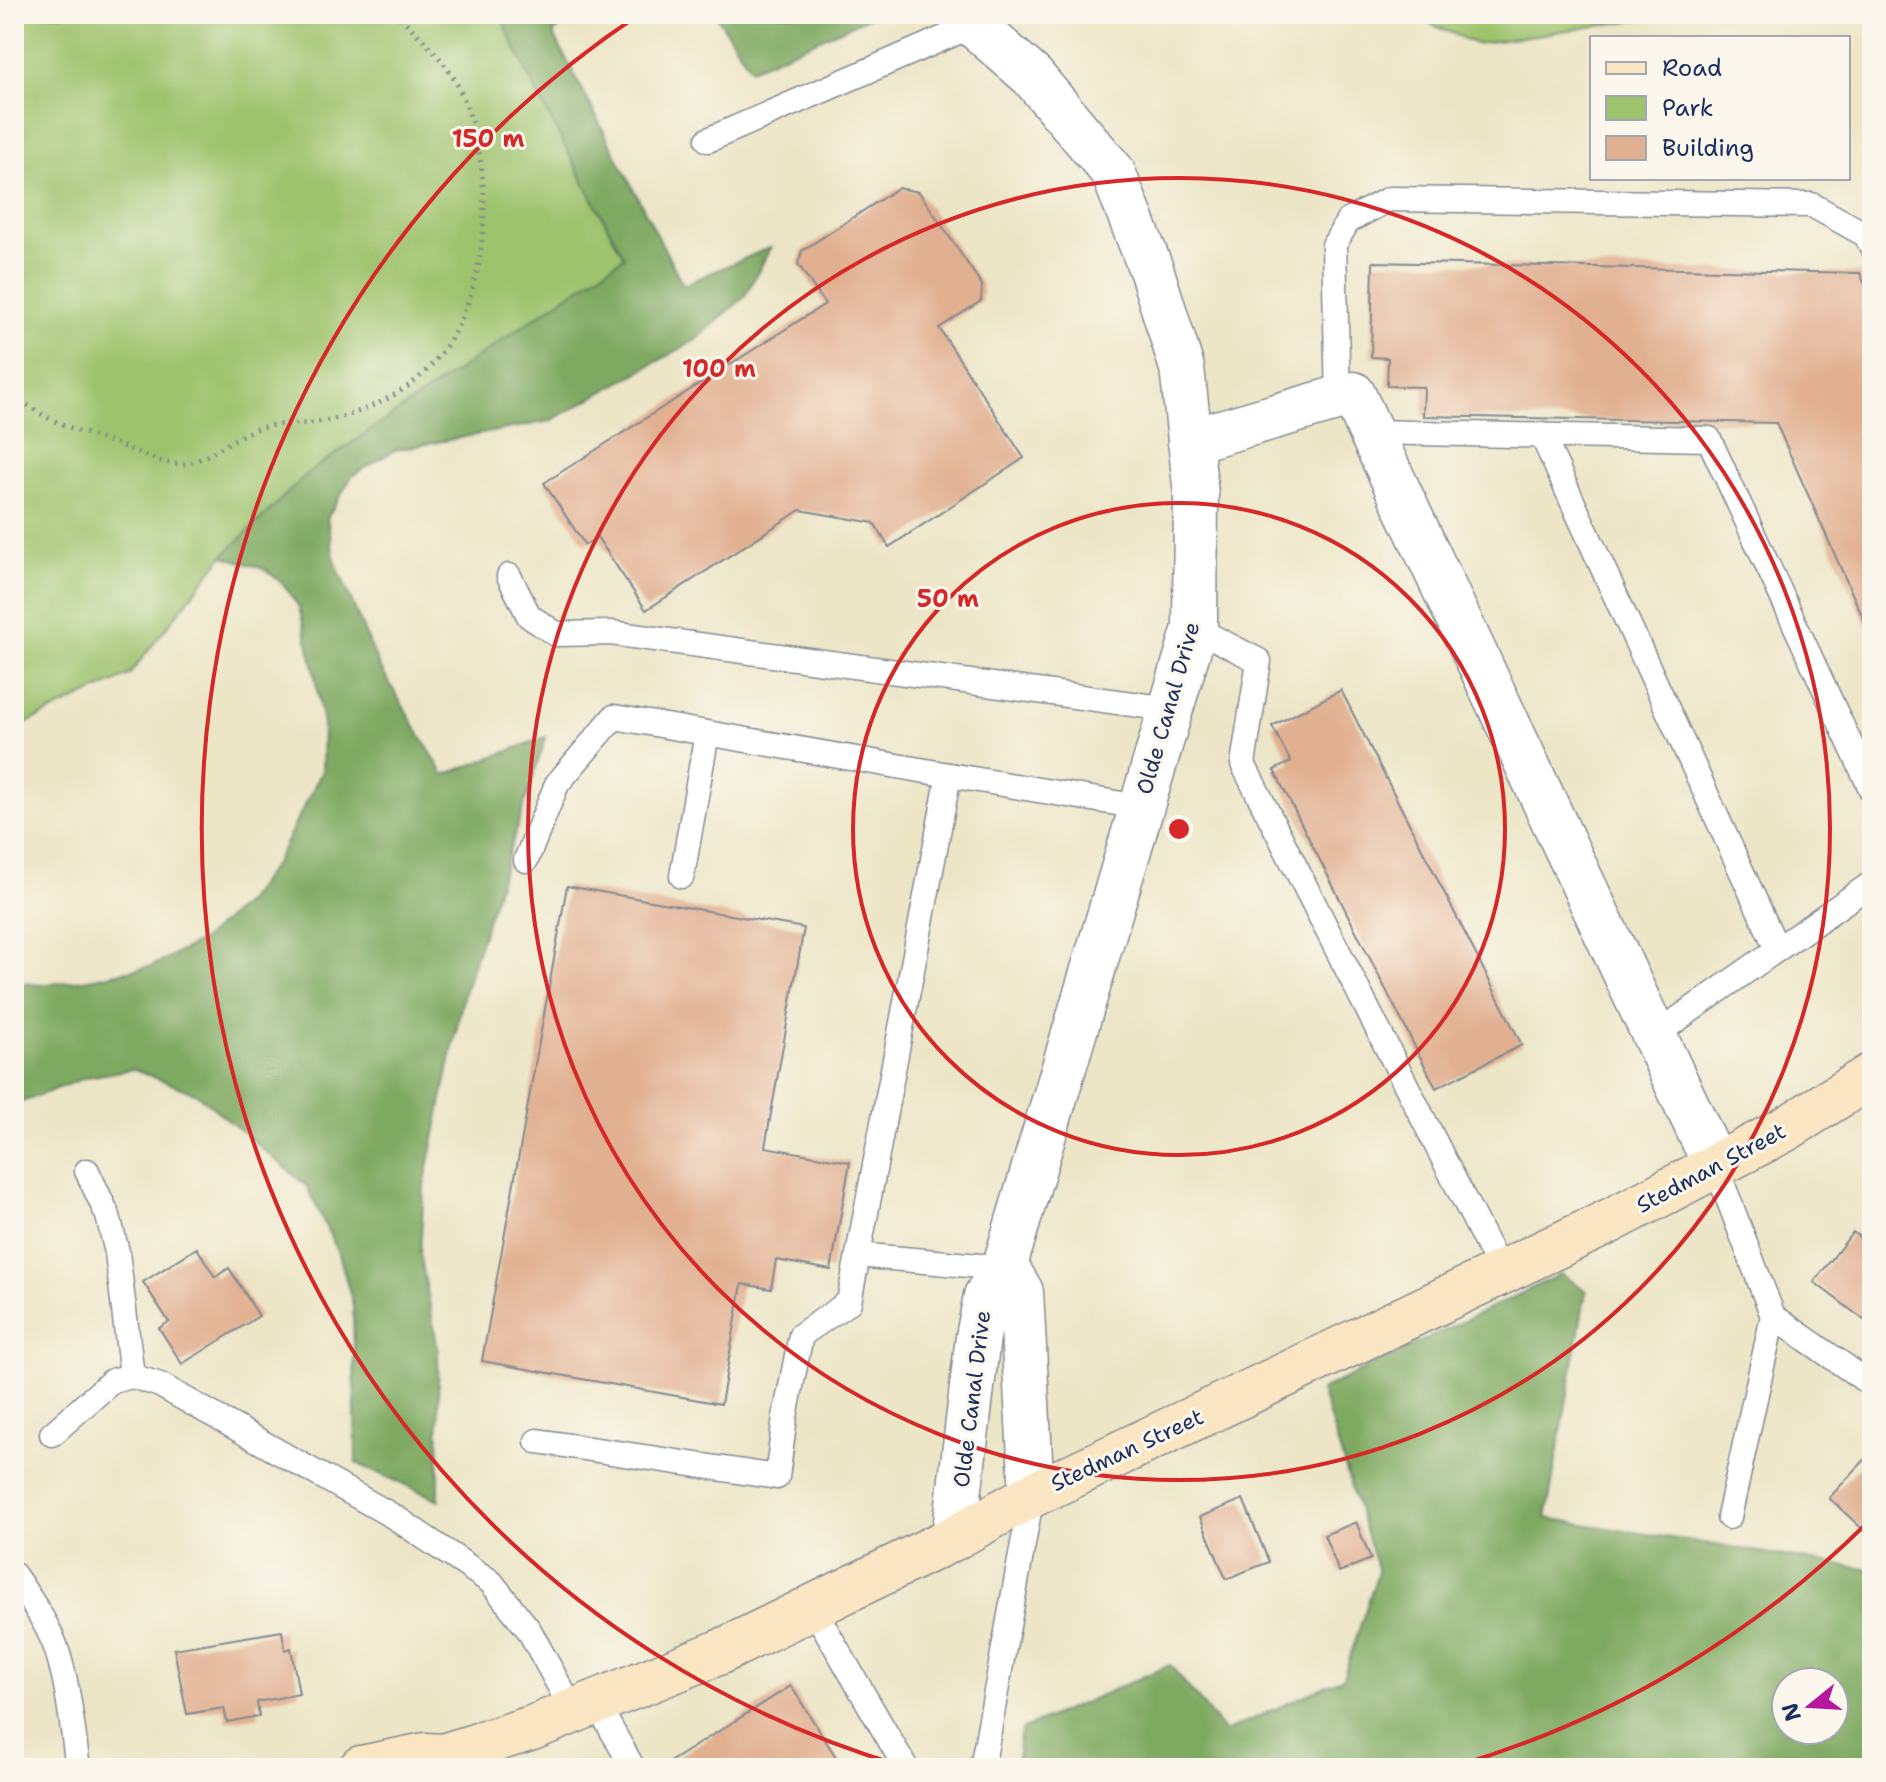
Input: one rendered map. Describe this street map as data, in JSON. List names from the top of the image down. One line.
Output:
{"streets":{"main road":["Stedman Street"],"street":["Olde Canal Drive"]},"crossings":[["Olde Canal Drive","Stedman Street"]],"legend":["Road","Park","Building"],"north":"left","rings":["150 m","100 m","50 m"]}
